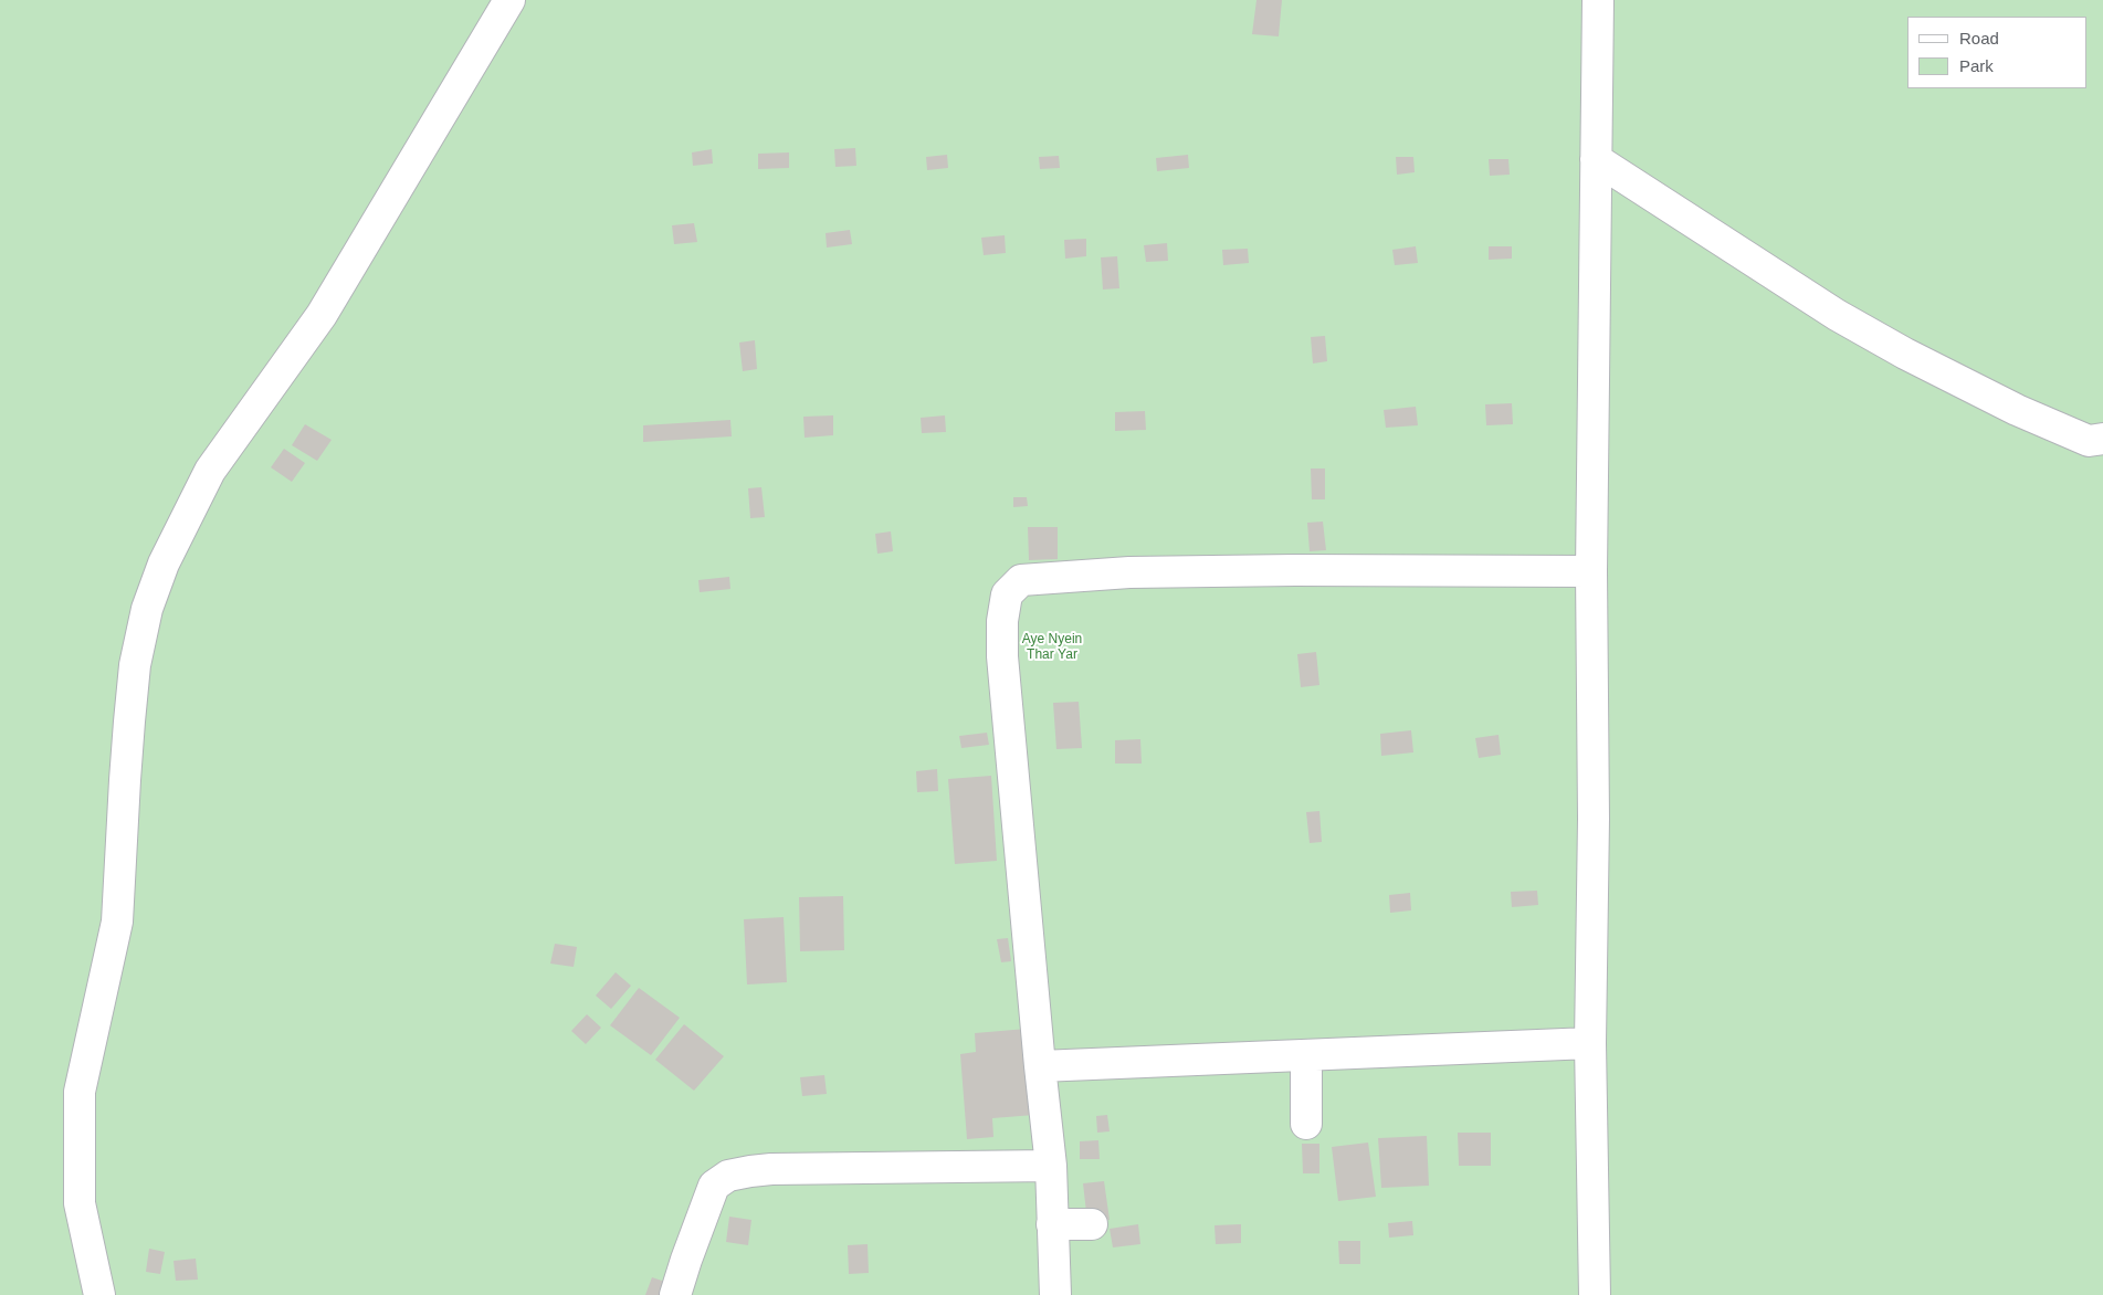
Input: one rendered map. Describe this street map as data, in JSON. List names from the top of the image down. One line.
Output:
{"parks":["Aye Nyein Thar Yar"],"legend":["Road","Park"]}
